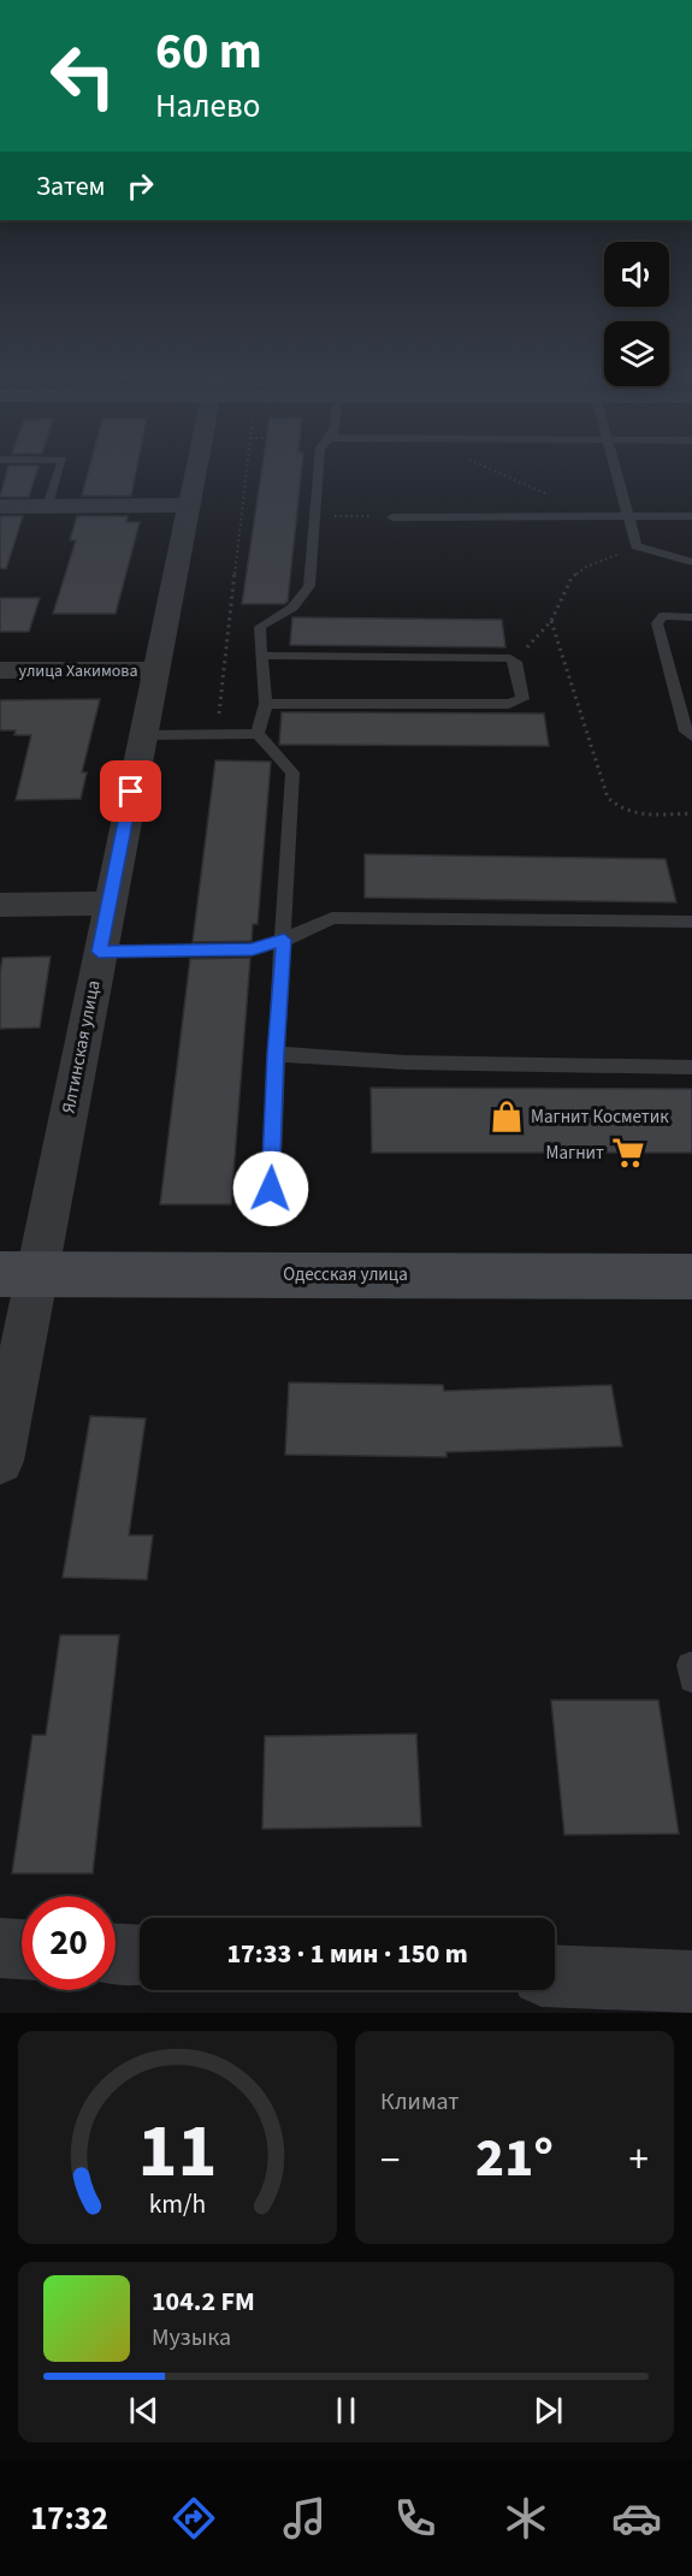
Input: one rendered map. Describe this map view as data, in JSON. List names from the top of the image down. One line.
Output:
{"streets":{"street":["улица Хакимова","Ялтинская улица","Одесская улица"]},"crossings":[["улица Хакимова","Ялтинская улица"],["Ялтинская улица","Одесская улица"]],"places":{"shop":["Магнит Косметик"],"supermarket":["Магнит"]},"page":{"turn":["60 m","Налево"],"then":"Затем","limit":"20","trip":"17:33 · 1 мин · 150 m","tile":"Климат","heat":["−","21°","+"],"song":["104.2 FM","Музыка"],"tabs":"17:32","gauge":["11","km/h"]}}
